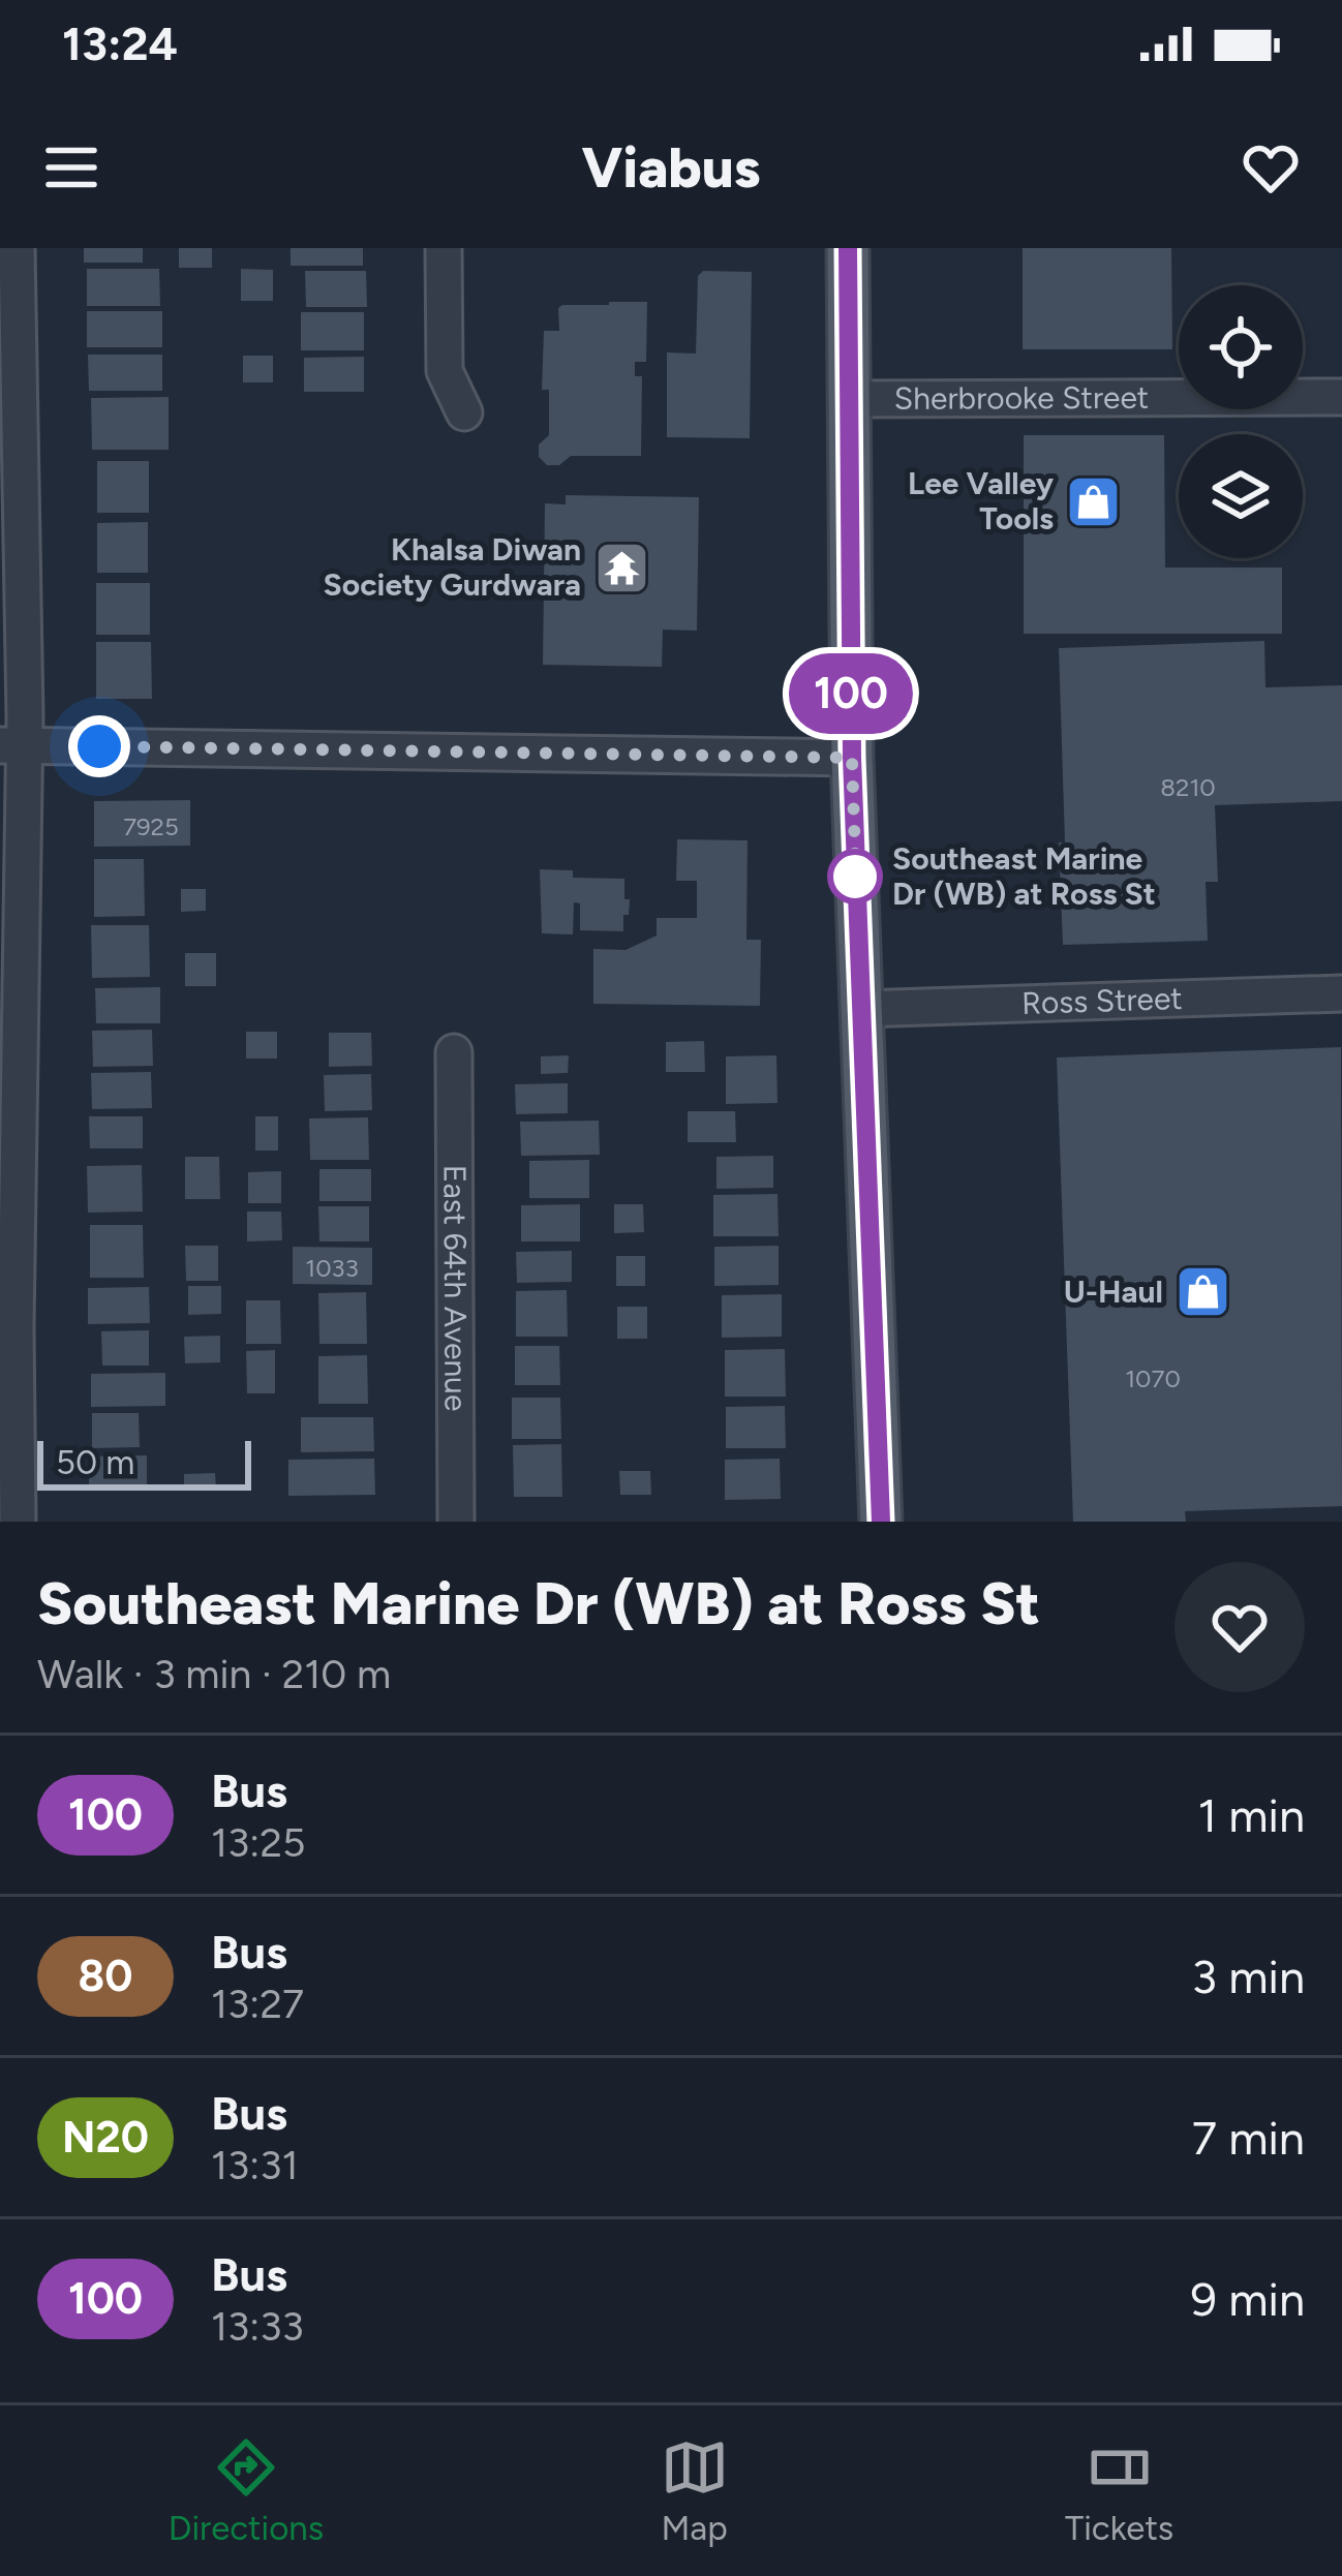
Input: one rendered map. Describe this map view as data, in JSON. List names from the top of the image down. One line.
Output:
{"streets":{"street":["Sherbrooke Street","Ross Street","East 64th Avenue"]},"places":{"shop":["Lee Valley Tools","U-Haul"],"temple":["Khalsa Diwan Society Gurdwara"],"other":["Southeast Marine Dr (WB) at Ross St"]},"lines":["bus line 100"],"house_numbers":["8210","7925","1033","1070"],"scale_bar":"50 m","page":{"status":"13:24","header":"Viabus","on_map":"100","scale":"50 m","heading":["Southeast Marine Dr (WB) at Ross St","Walk · 3 min · 210 m"],"list":[{"mark":"100","name":"Bus","note":"13:25","value":"1 min"},{"mark":"80","name":"Bus","note":"13:27","value":"3 min"},{"mark":"N20","name":"Bus","note":"13:31","value":"7 min"},{"mark":"100","name":"Bus","note":"13:33","value":"9 min"}],"tabs":["Directions","Map","Tickets"]}}
